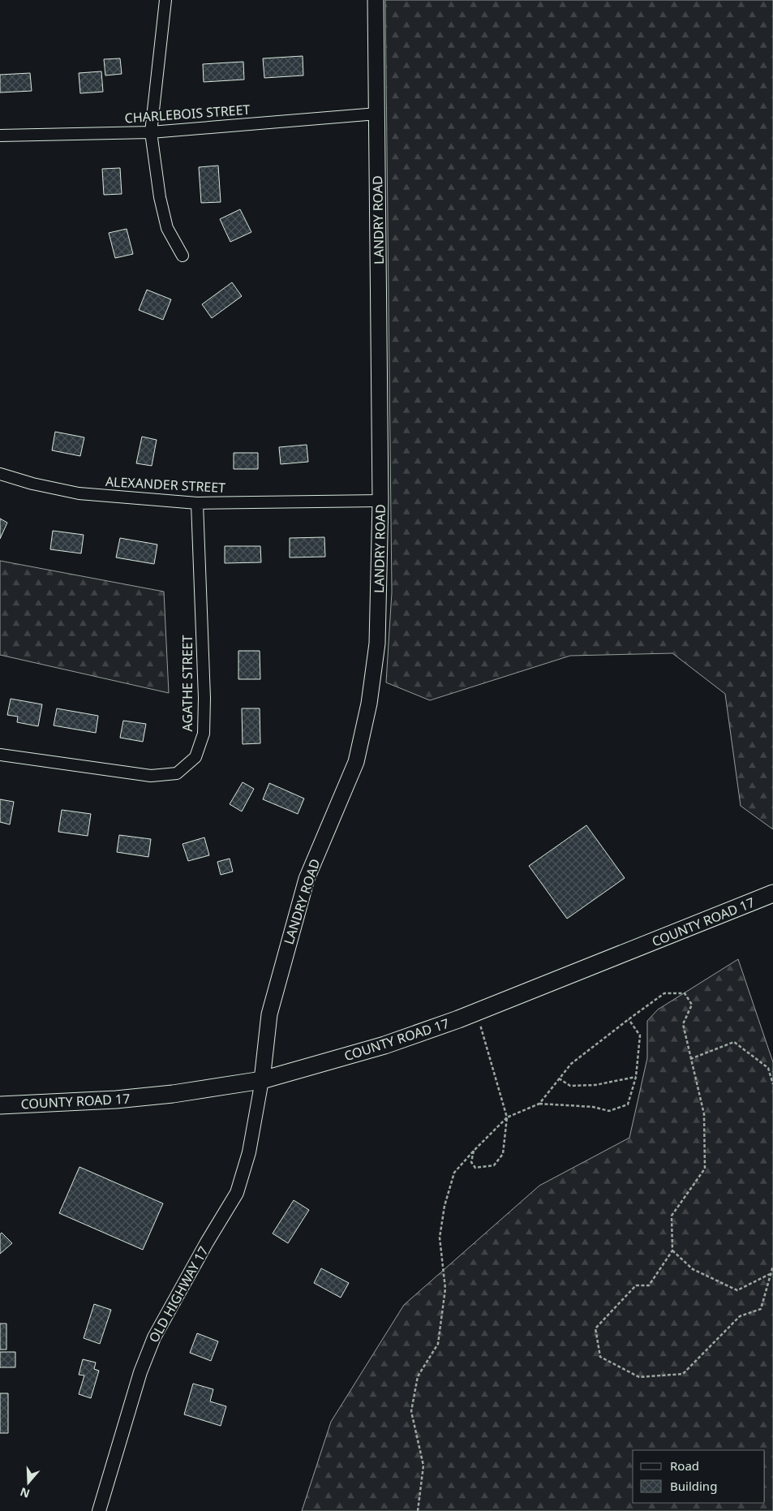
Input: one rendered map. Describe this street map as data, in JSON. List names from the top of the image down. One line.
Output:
{"streets":{"main road":["LANDRY ROAD","COUNTY ROAD 17"],"street":["CHARLEBOIS STREET","ALEXANDER STREET","AGATHE STREET","OLD HIGHWAY 17"]},"crossings":[["CHARLEBOIS STREET","LANDRY ROAD"],["LANDRY ROAD","ALEXANDER STREET"],["LANDRY ROAD","COUNTY ROAD 17"],["LANDRY ROAD","OLD HIGHWAY 17"],["ALEXANDER STREET","AGATHE STREET"],["COUNTY ROAD 17","OLD HIGHWAY 17"]],"legend":["Road","Building"],"north":"bottom"}
